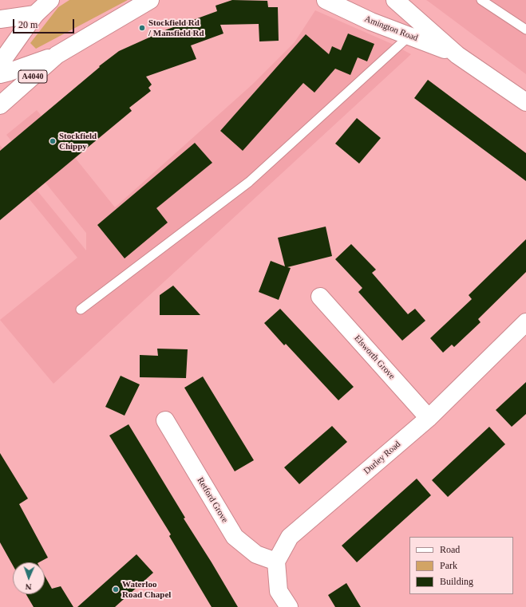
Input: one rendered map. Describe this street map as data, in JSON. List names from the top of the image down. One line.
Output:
{"streets":{"street":["Amington Road","A4040","Elsworth Grove","Durley Road","Retford Grove"]},"crossings":[["Elsworth Grove","Durley Road"],["Durley Road","Retford Grove"]],"places":["Stockfield Rd / Mansfield Rd","Stockfield Chippy","Waterloo Road Chapel"],"legend":["Road","Park","Building"],"scale_bar":"20 m","north":"bottom"}
